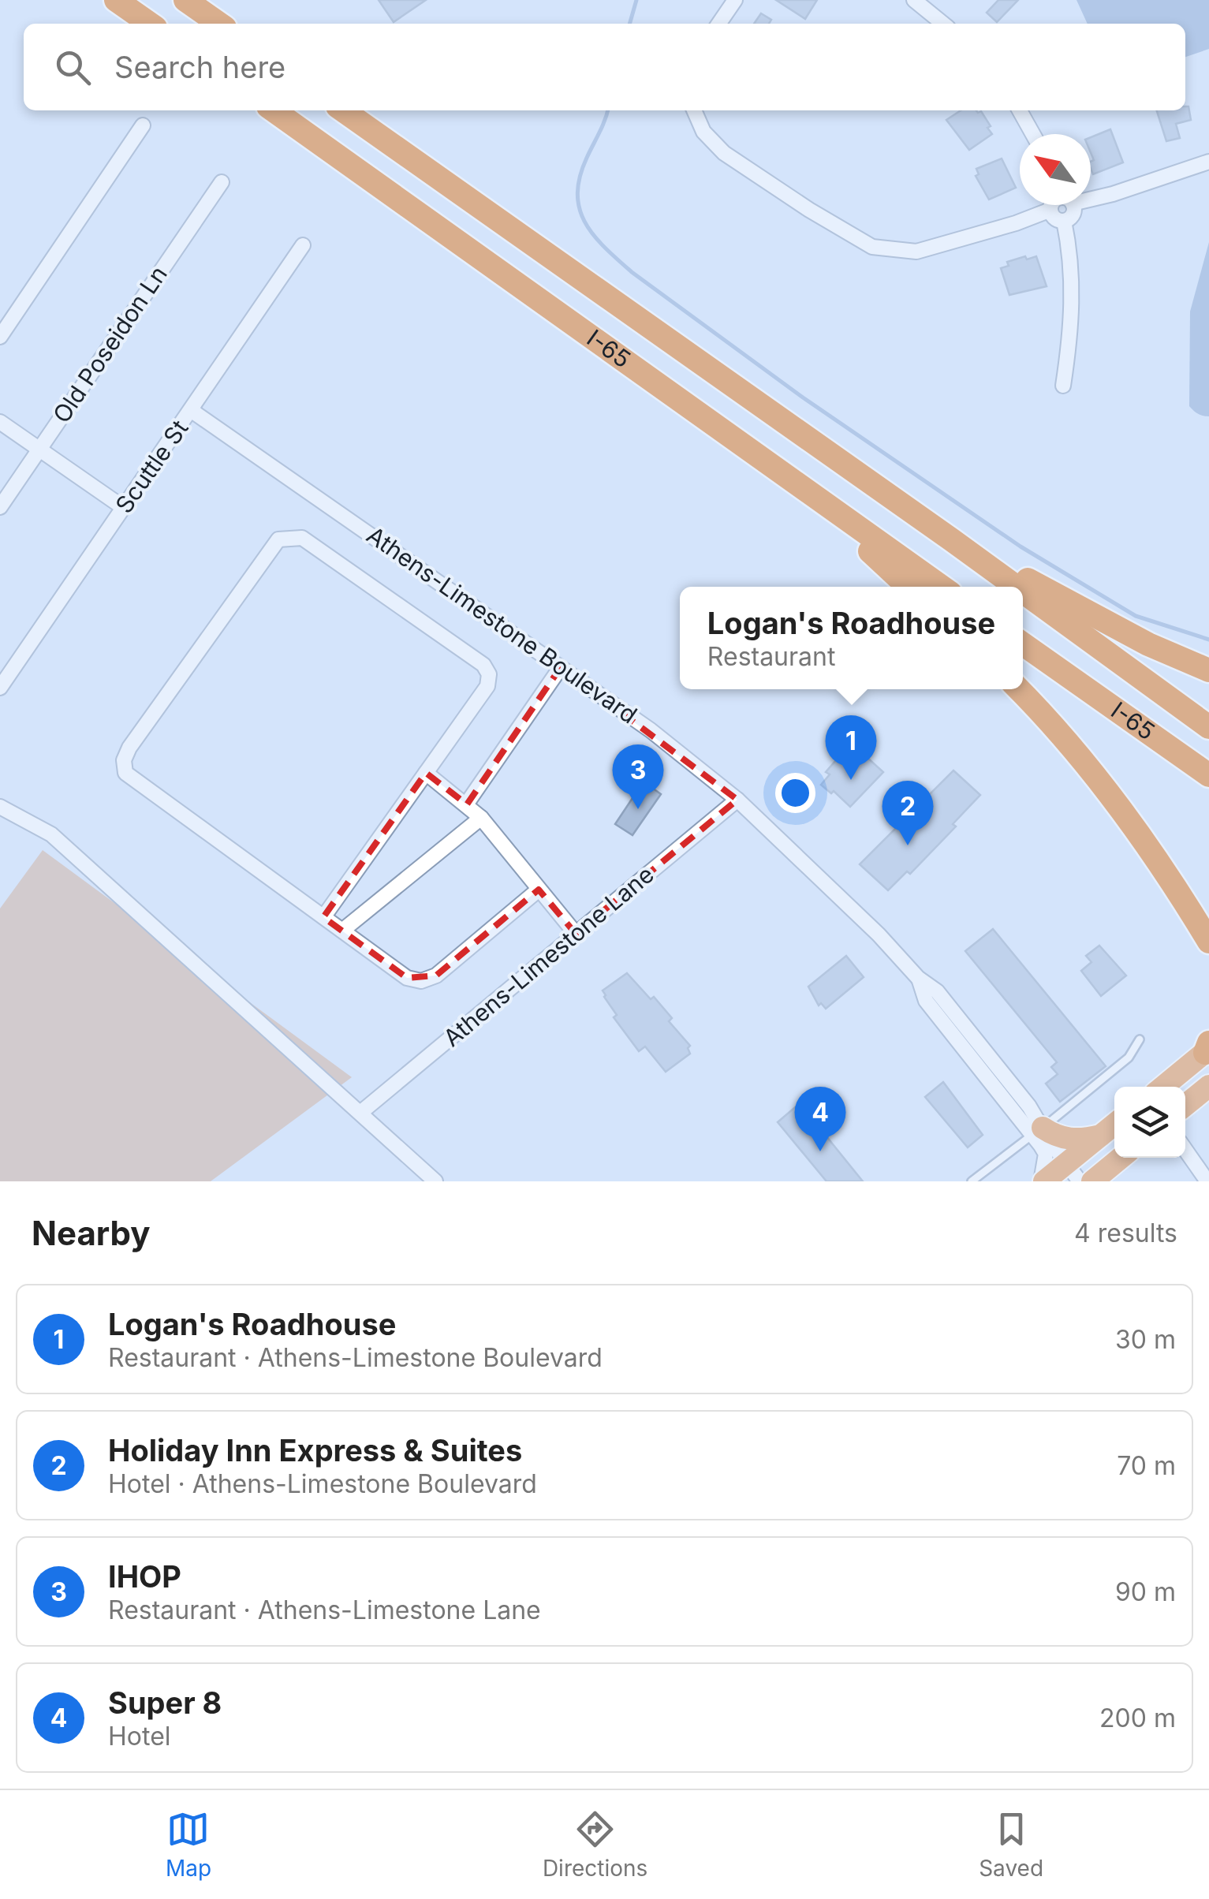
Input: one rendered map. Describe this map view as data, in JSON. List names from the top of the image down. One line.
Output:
{"streets":{"highway":["I-65"],"street":["Old Poseidon Ln","Scuttle St","Athens-Limestone Boulevard","Athens-Limestone Lane"]},"crossings":[["Scuttle St","Athens-Limestone Boulevard"],["Athens-Limestone Boulevard","Athens-Limestone Lane"]],"north":"top left","page":{"search":"Search here","popup":["Logan's Roadhouse","Restaurant"],"pins":["1","3","2","4"],"heading":["Nearby","4 results"],"list":[{"mark":"1","name":"Logan's Roadhouse","note":"Restaurant · Athens-Limestone Boulevard","value":"30 m"},{"mark":"2","name":"Holiday Inn Express & Suites","note":"Hotel · Athens-Limestone Boulevard","value":"70 m"},{"mark":"3","name":"IHOP","note":"Restaurant · Athens-Limestone Lane","value":"90 m"},{"mark":"4","name":"Super 8","note":"Hotel","value":"200 m"}],"nav":["Map","Directions","Saved"]}}
